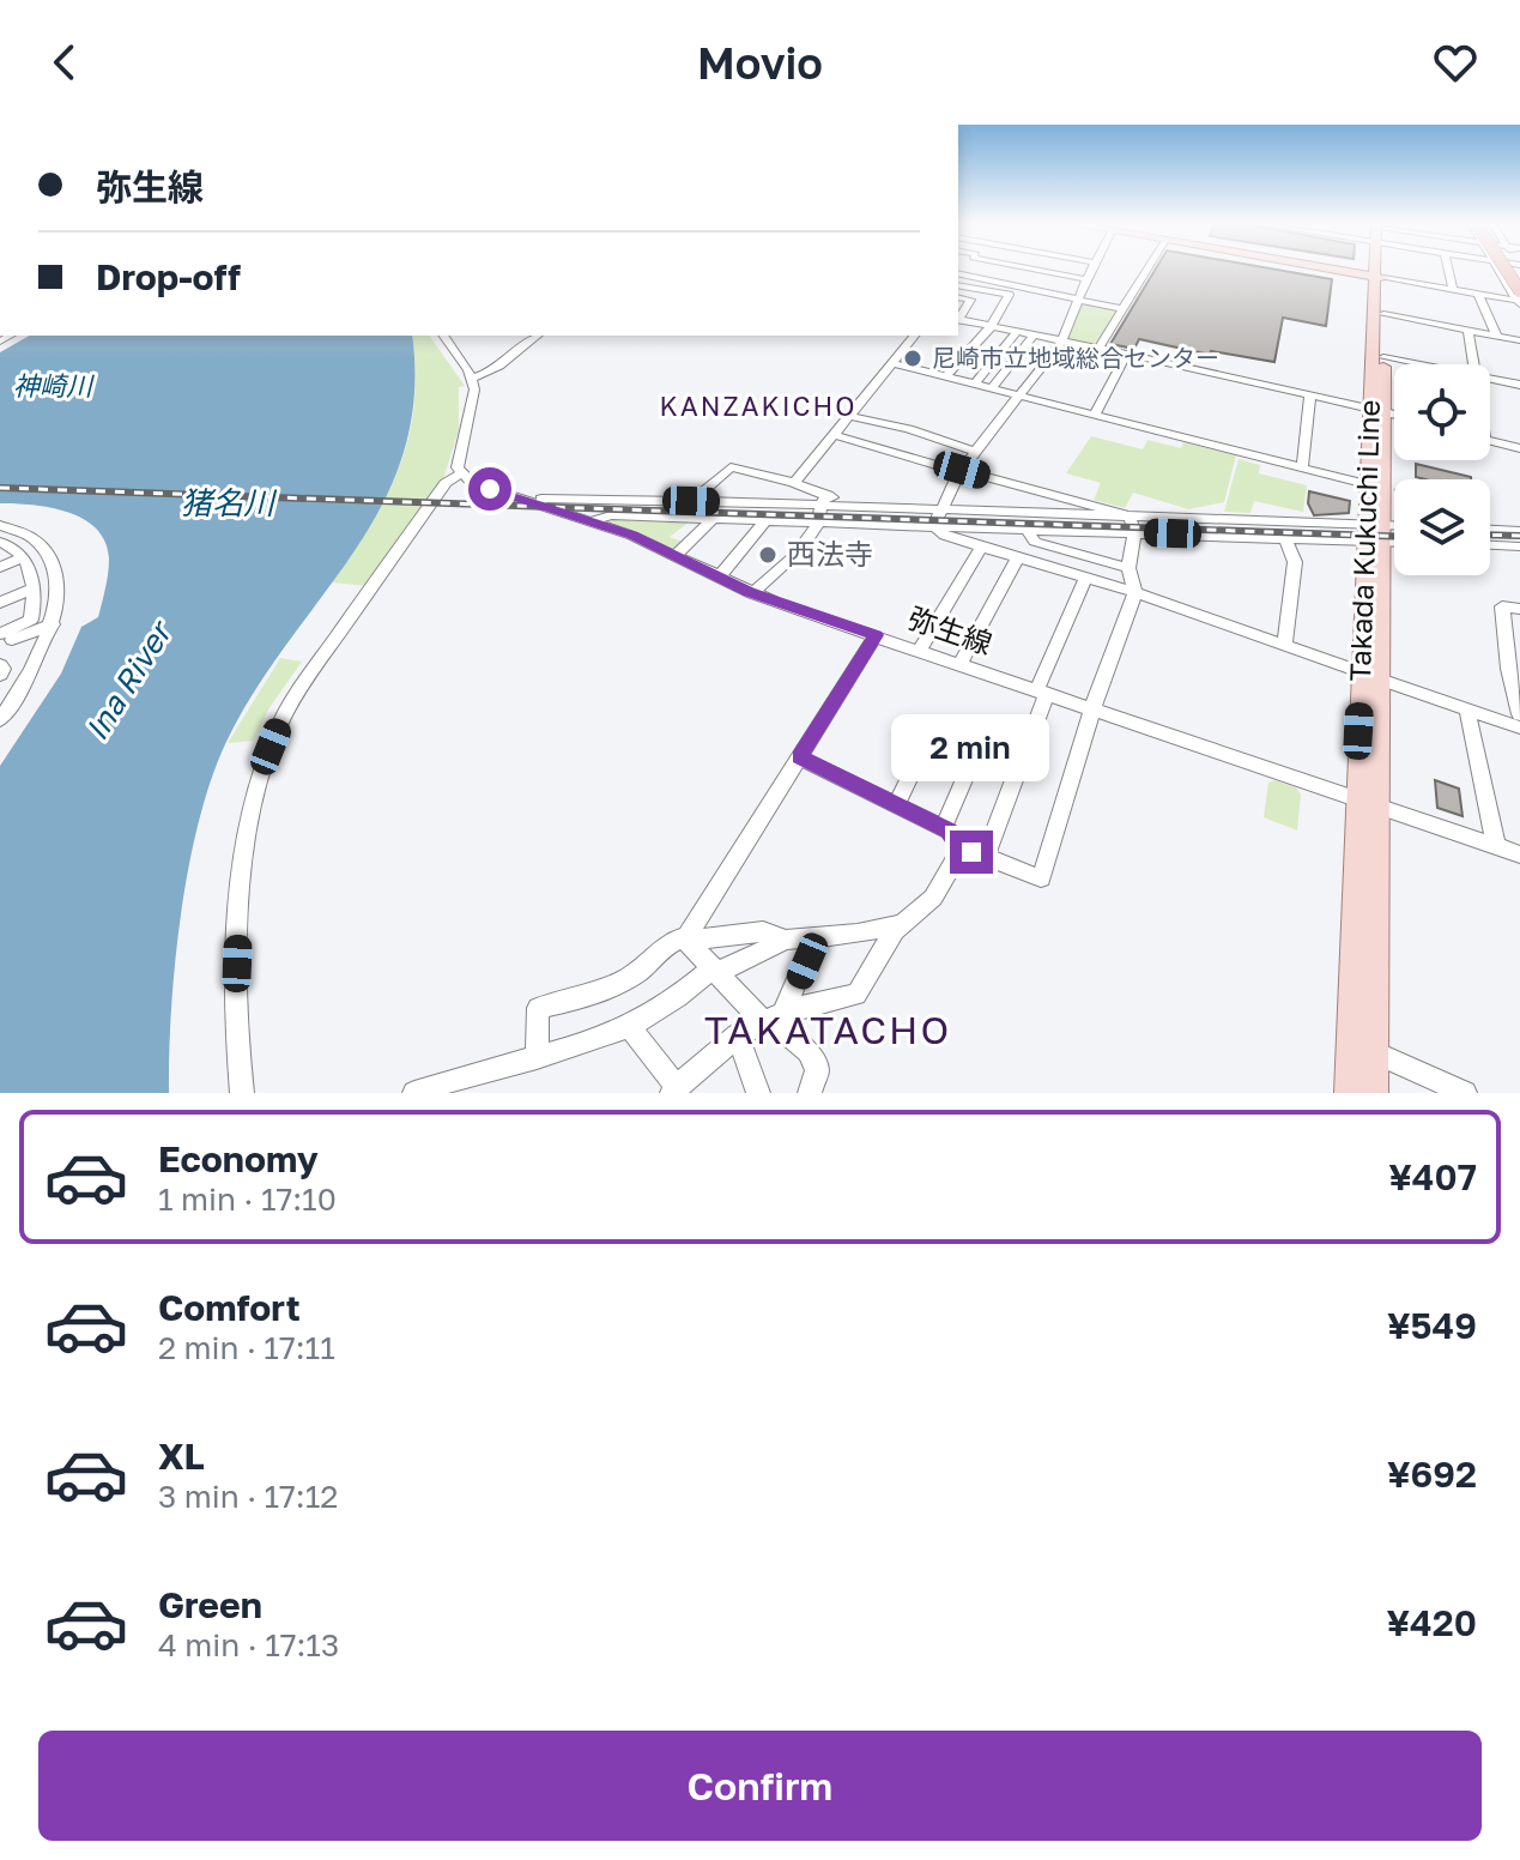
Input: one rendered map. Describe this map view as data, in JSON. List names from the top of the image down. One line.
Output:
{"streets":{"main road":["Takada Kukuchi Line"],"street":["弥生線"]},"crossings":[["Takada Kukuchi Line","弥生線"]],"districts":["KANZAKICHO","TAKATACHO"],"water":["神崎川","猪名川","Ina River"],"places":["尼崎市立地域総合センター","西法寺"],"page":{"header":"Movio","banner":["弥生線","Drop-off"],"bubble":"2 min","list":[{"name":"Economy","note":"1 min · 17:10","value":"¥407"},{"name":"Comfort","note":"2 min · 17:11","value":"¥549"},{"name":"XL","note":"3 min · 17:12","value":"¥692"},{"name":"Green","note":"4 min · 17:13","value":"¥420"}],"buttons":"Confirm"}}
